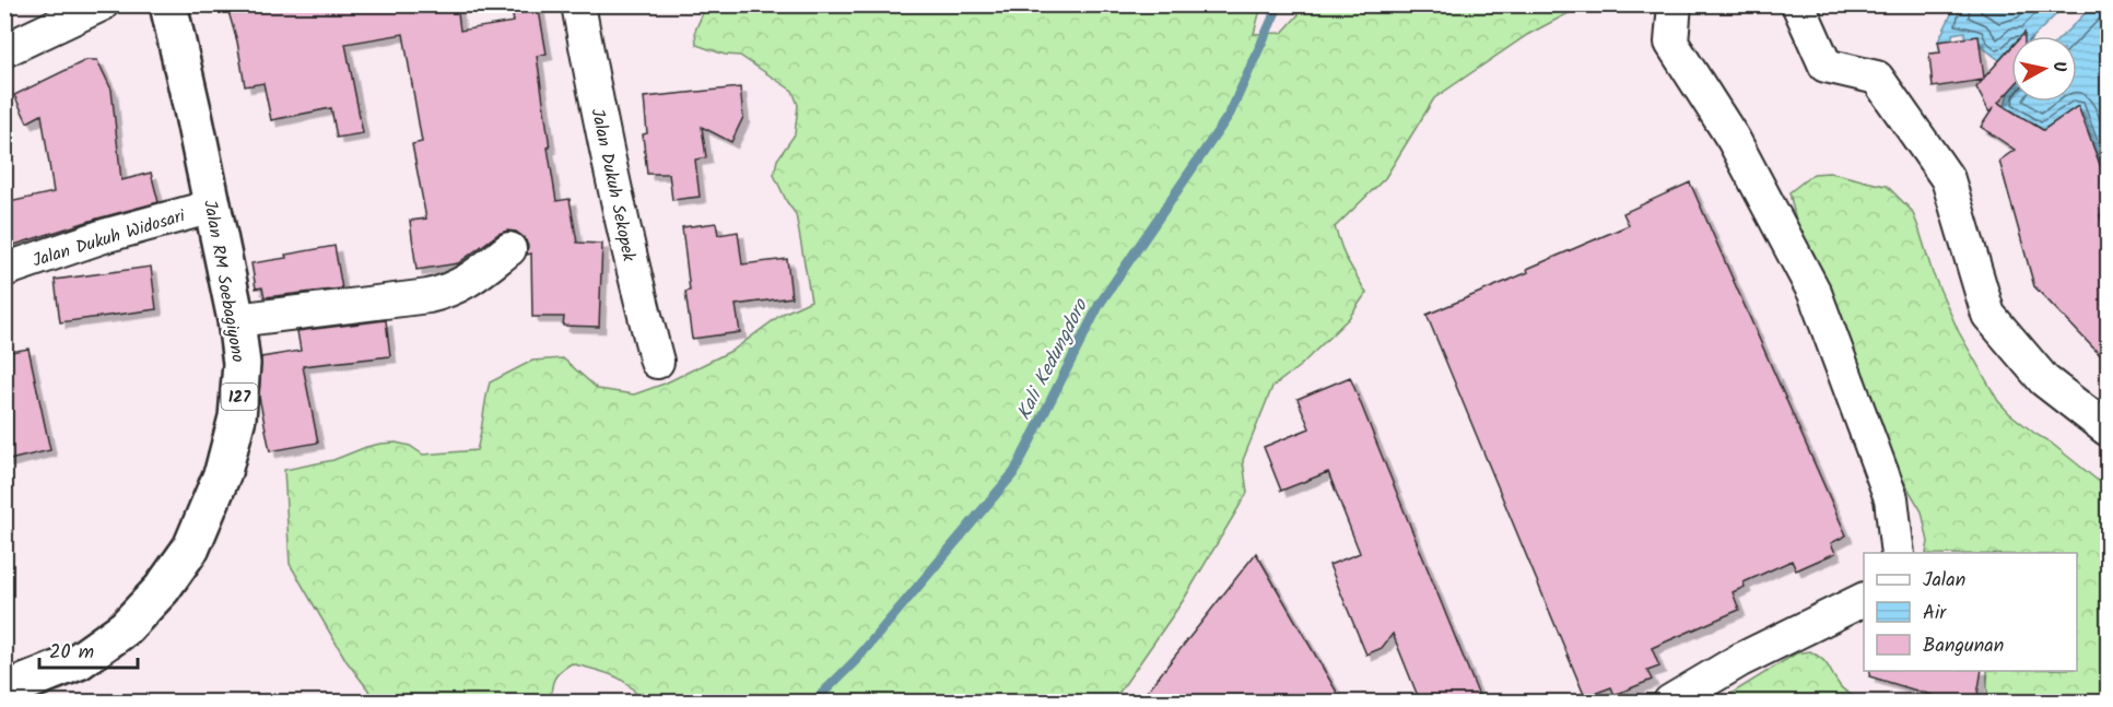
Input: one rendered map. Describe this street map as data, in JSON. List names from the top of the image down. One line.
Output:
{"streets":{"main road":["Jalan RM Soebagiyono","127"],"street":["Jalan Dukuh Sekopek","Jalan Dukuh Widosari"]},"crossings":[["Jalan Dukuh Widosari","Jalan RM Soebagiyono"]],"water":["Kali Kedungdoro"],"legend":["Jalan","Air","Bangunan"],"scale_bar":"20 m","north":"right"}
